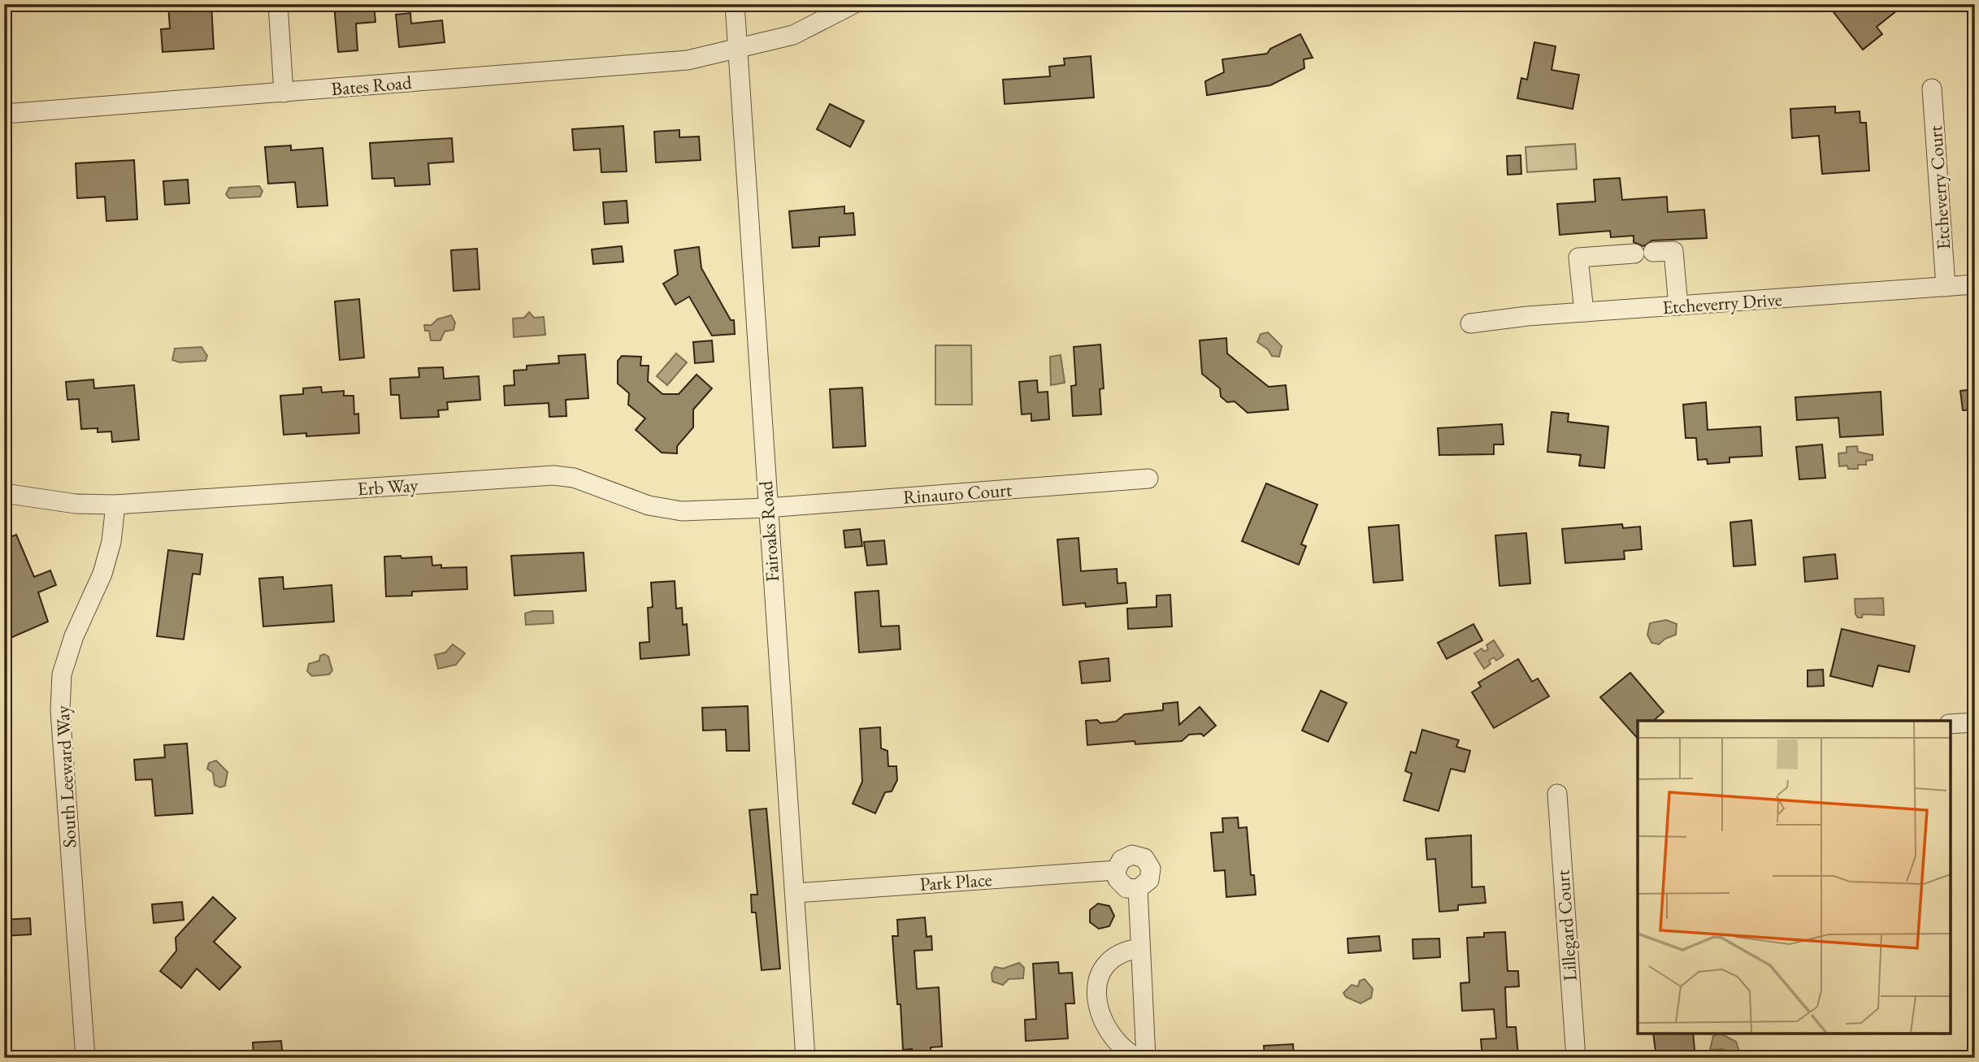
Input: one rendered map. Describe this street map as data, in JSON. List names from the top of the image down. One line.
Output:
{"streets":{"street":["Bates Road","Etcheverry Court","Etcheverry Drive","Erb Way","Rinauro Court","Fairoaks Road","South Leeward Way","Park Place","Lillegard Court"]},"crossings":[["Bates Road","Fairoaks Road"],["Etcheverry Court","Etcheverry Drive"],["Erb Way","Rinauro Court"],["Erb Way","Fairoaks Road"],["Erb Way","South Leeward Way"],["Rinauro Court","Fairoaks Road"],["Fairoaks Road","Park Place"]]}
